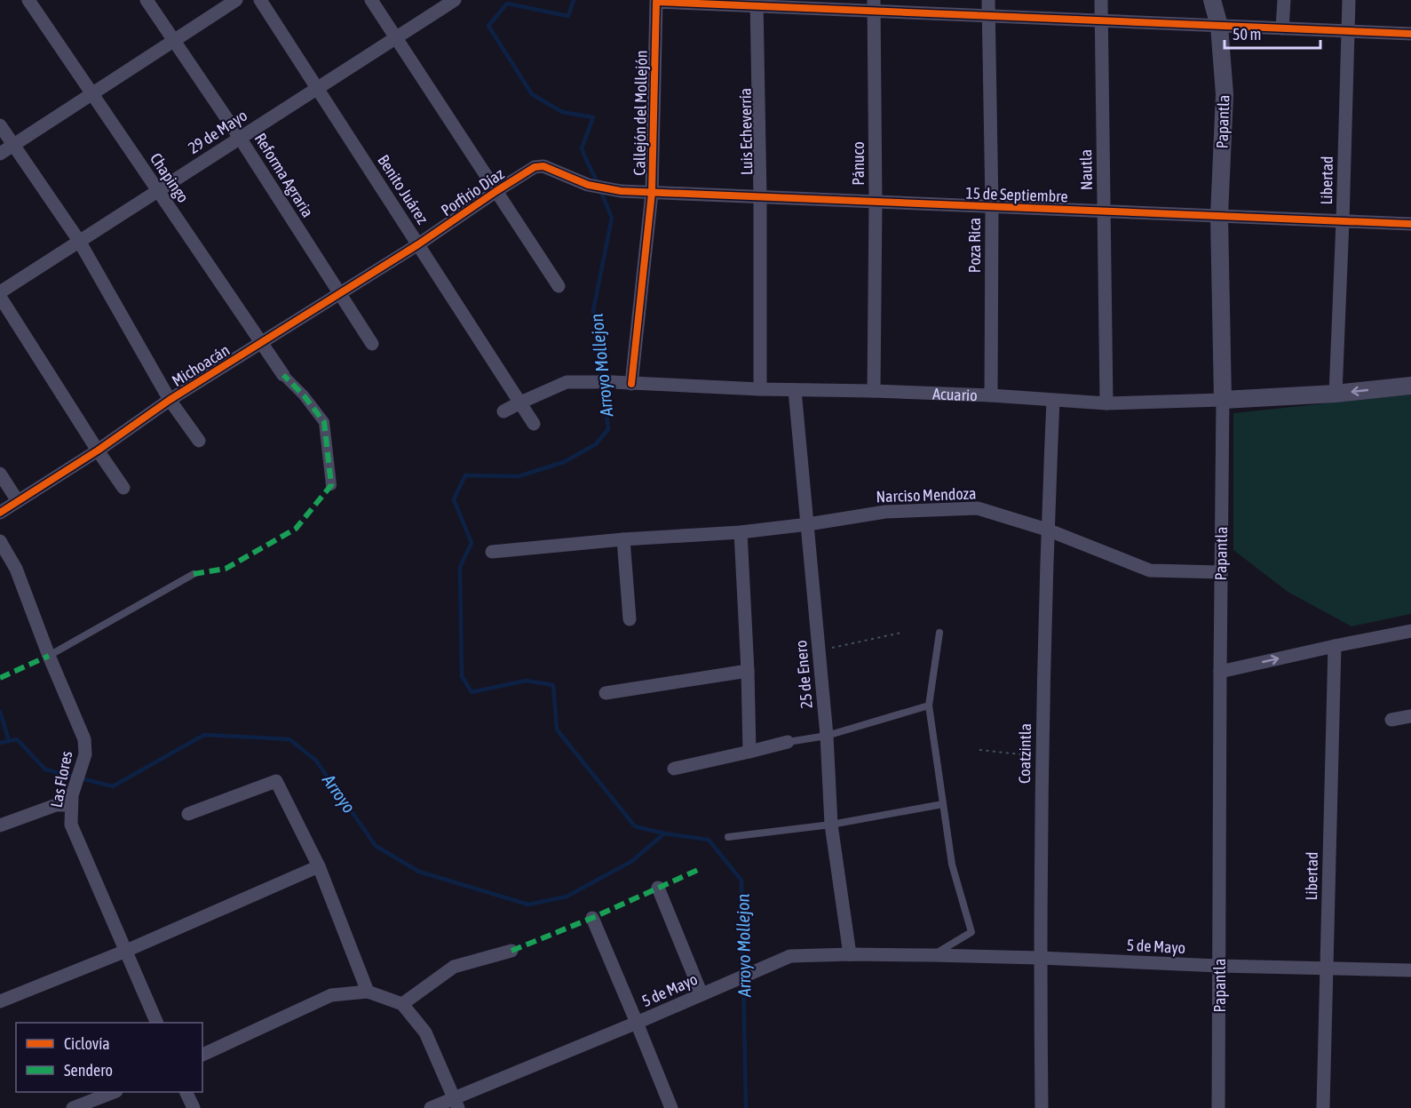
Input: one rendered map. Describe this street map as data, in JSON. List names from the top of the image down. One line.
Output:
{"streets":{"street":["Callejón del Mollejón","Papantla","29 de Mayo","Luis Echeverría","Pánuco","Nautla","Reforma Agraria","Chapingo","Libertad","Benito Juárez","Porfirio Díaz","15 de Septiembre","Poza Rica","Michoacán","Acuario","Narciso Mendoza","25 de Enero","Coatzintla","Las Flores","5 de Mayo"]},"crossings":[["Callejón del Mollejón","Luis Echeverría"],["Callejón del Mollejón","15 de Septiembre"],["Callejón del Mollejón","Acuario"],["Papantla","15 de Septiembre"],["Papantla","Acuario"],["Papantla","Narciso Mendoza"],["Papantla","5 de Mayo"],["29 de Mayo","Reforma Agraria"],["29 de Mayo","Chapingo"],["29 de Mayo","Benito Juárez"],["Luis Echeverría","15 de Septiembre"],["Luis Echeverría","Acuario"],["Pánuco","15 de Septiembre"],["Pánuco","Acuario"],["Nautla","15 de Septiembre"],["Nautla","Acuario"],["Reforma Agraria","Michoacán"],["Chapingo","Michoacán"],["Libertad","15 de Septiembre"],["Libertad","Acuario"],["Libertad","5 de Mayo"],["Benito Juárez","Porfirio Díaz"],["Benito Juárez","Michoacán"],["Benito Juárez","Acuario"],["Porfirio Díaz","15 de Septiembre"],["Porfirio Díaz","Michoacán"],["15 de Septiembre","Poza Rica"],["Poza Rica","Acuario"],["Acuario","25 de Enero"],["Acuario","Coatzintla"],["Narciso Mendoza","25 de Enero"],["Narciso Mendoza","Coatzintla"],["25 de Enero","5 de Mayo"],["Coatzintla","5 de Mayo"]],"water":["Arroyo Mollejon","Arroyo"],"legend":["Ciclovía","Sendero"],"scale_bar":"50 m"}
